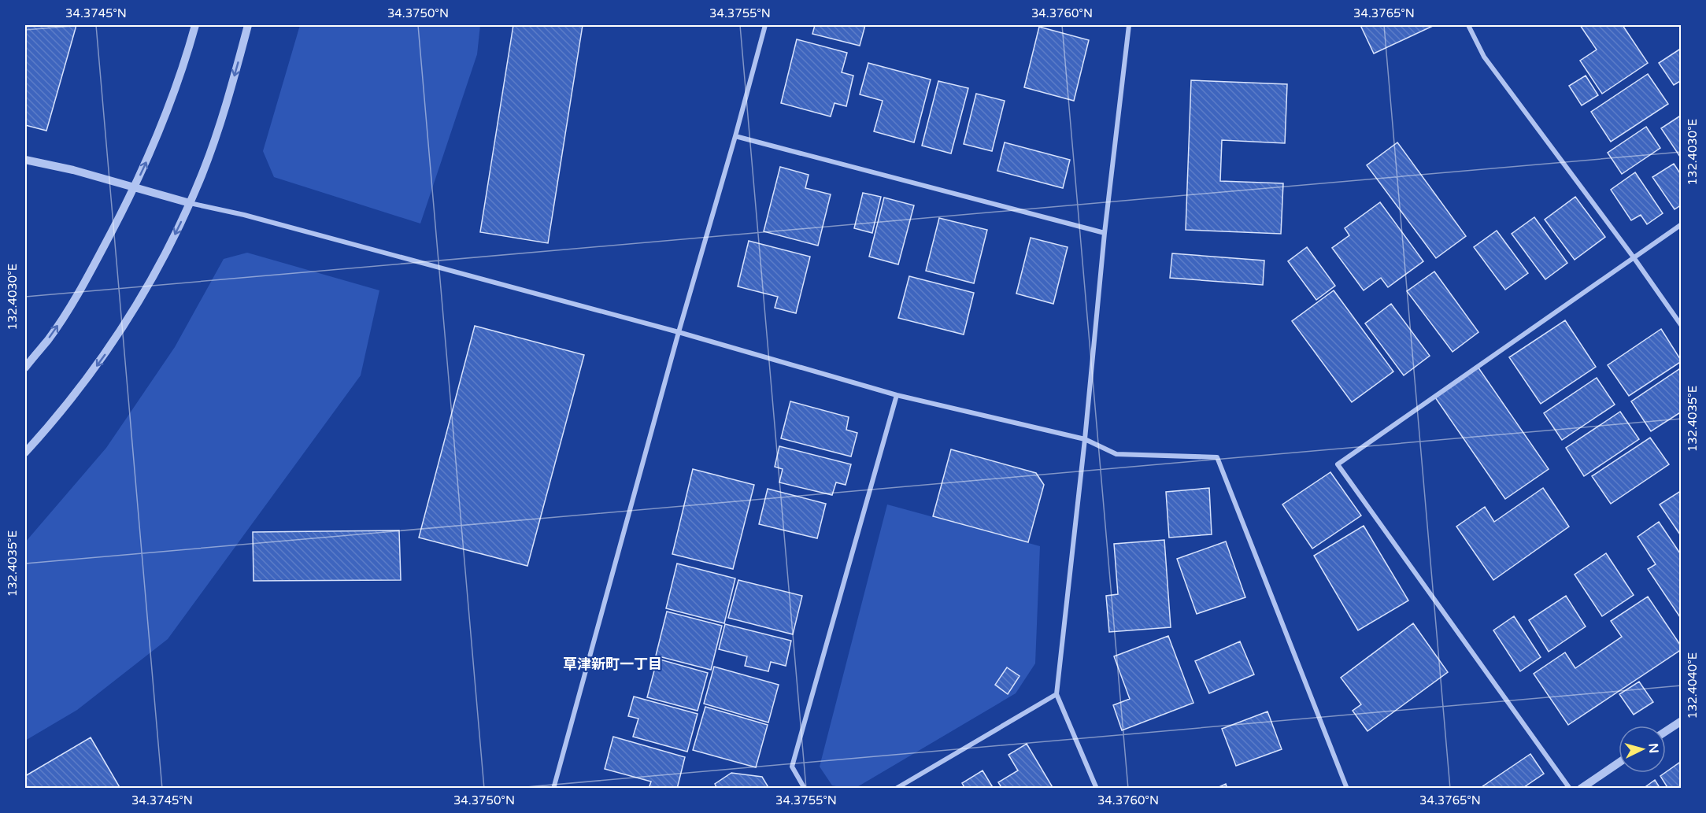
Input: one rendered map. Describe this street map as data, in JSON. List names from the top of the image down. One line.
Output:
{"districts":["草津新町一丁目"],"north":"right","coordinates":["34.3745°N","34.3750°N","34.3755°N","34.3760°N","34.3765°N","132.4030°E","132.4035°E","132.4040°E"]}
